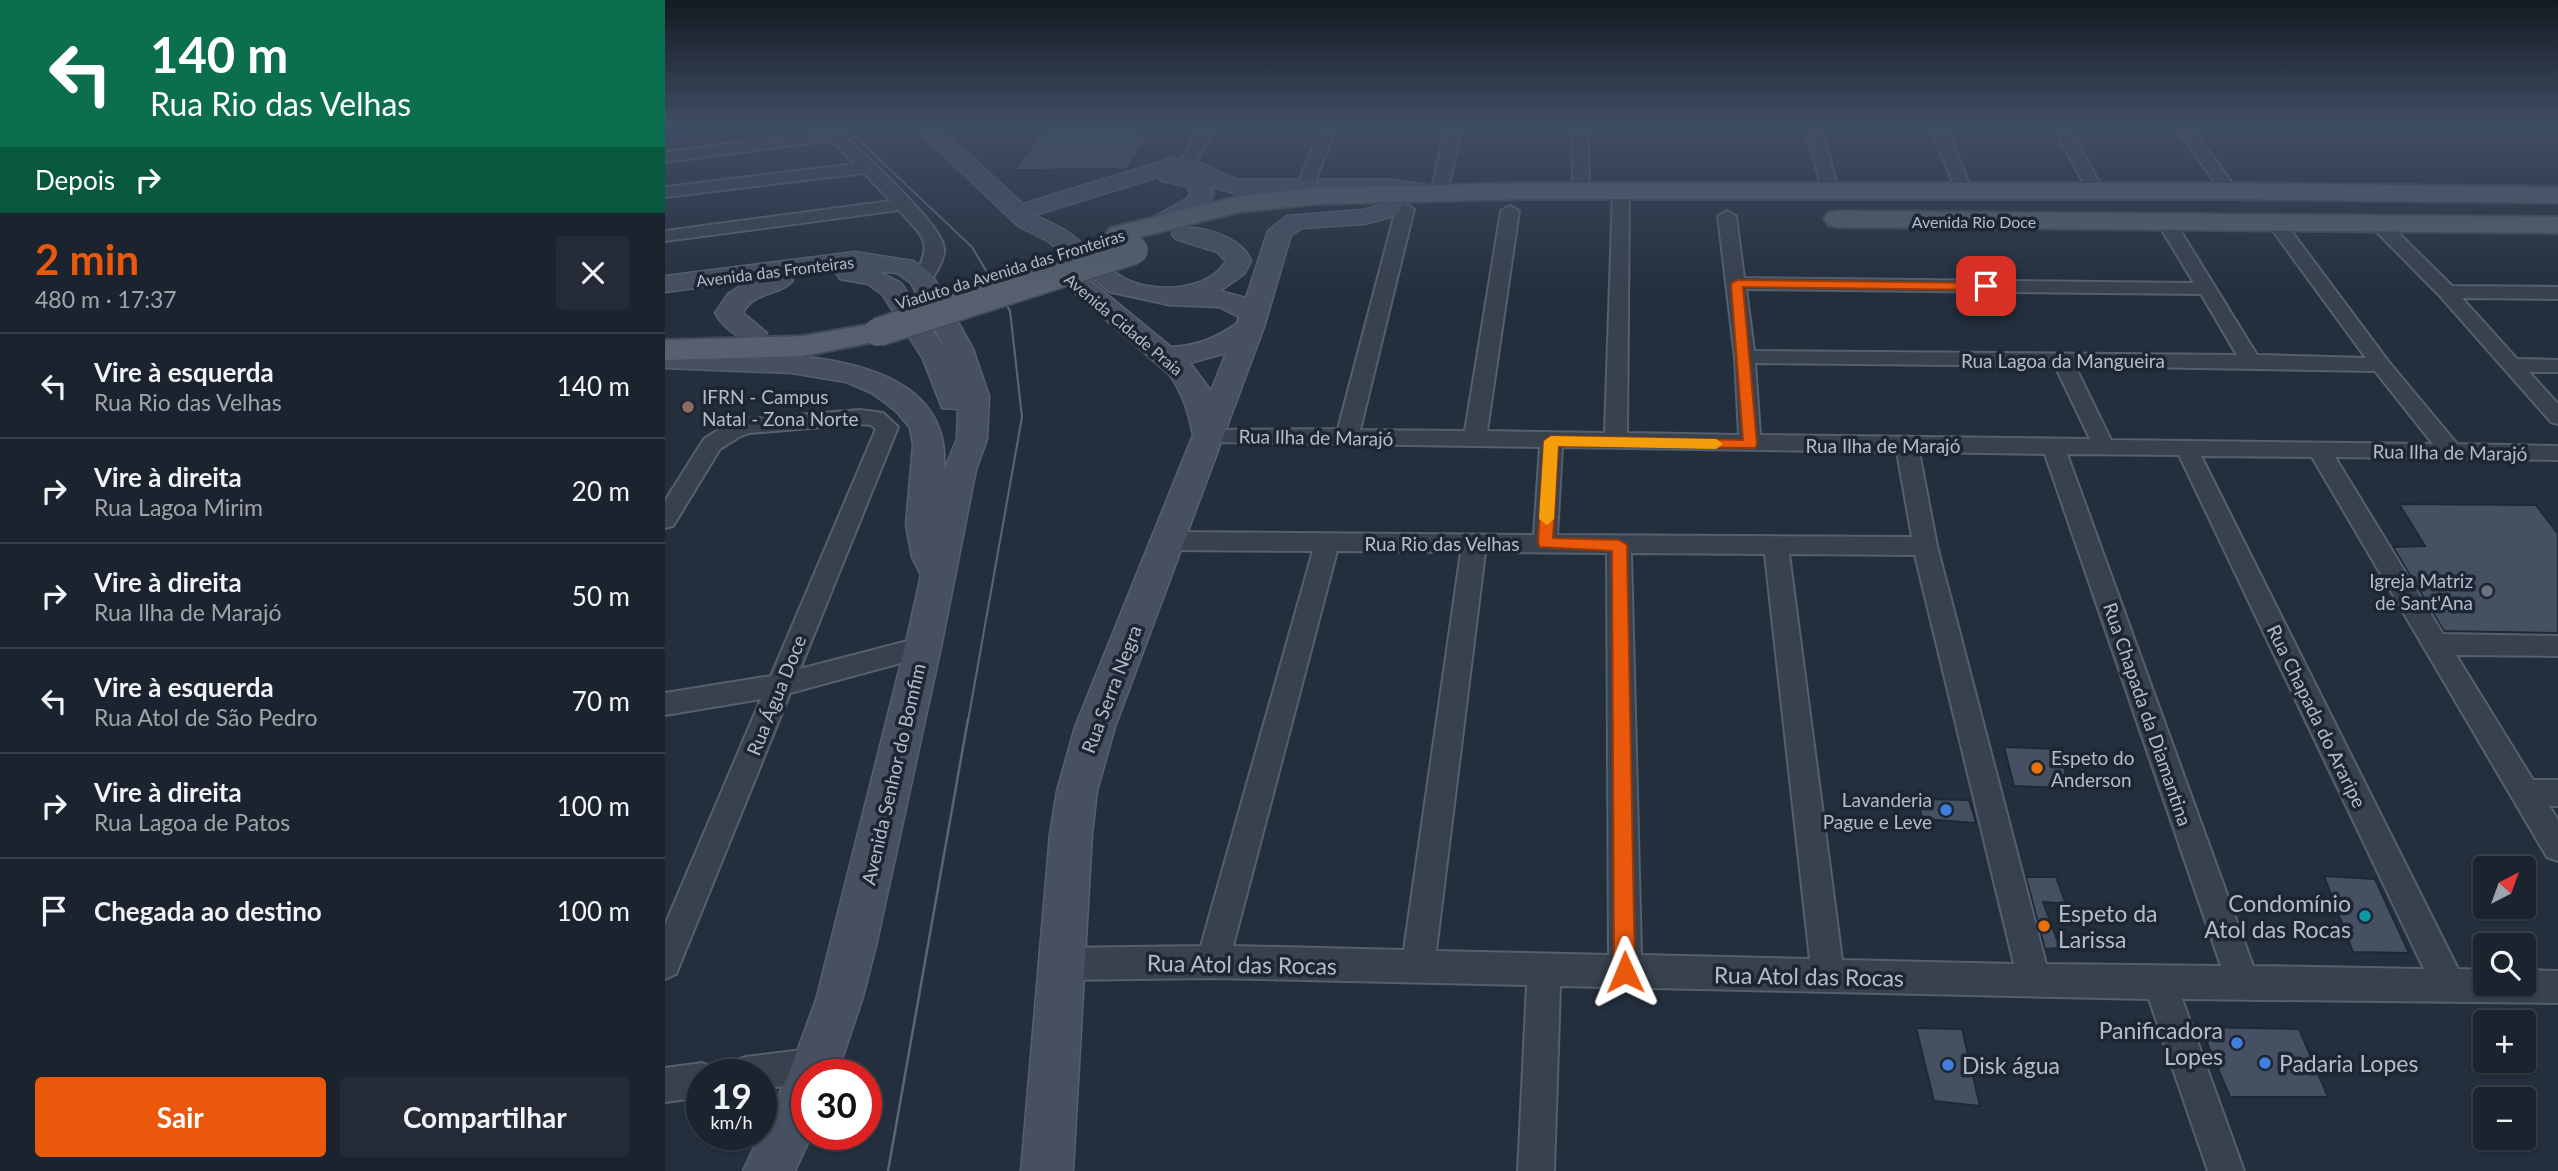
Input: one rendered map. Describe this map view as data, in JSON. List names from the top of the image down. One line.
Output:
{"streets":{"main road":["Avenida Rio Doce","Viaduto da Avenida das Fronteiras","Avenida das Fronteiras","Avenida Cidade Praia","Rua Serra Negra","Avenida Senhor do Bomfim"],"street":["Rua Lagoa da Mangueira","Rua Ilha de Marajó","Rua Rio das Velhas","Rua Água Doce","Rua Chapada da Diamantina","Rua Chapada do Araripe","Rua Atol das Rocas"]},"crossings":[["Avenida Rio Doce","Viaduto da Avenida das Fronteiras"],["Avenida Rio Doce","Rua Serra Negra"],["Avenida Cidade Praia","Rua Ilha de Marajó"],["Avenida Cidade Praia","Rua Serra Negra"],["Rua Ilha de Marajó","Rua Serra Negra"],["Rua Ilha de Marajó","Rua Chapada da Diamantina"],["Rua Ilha de Marajó","Rua Chapada do Araripe"],["Rua Rio das Velhas","Rua Serra Negra"],["Rua Serra Negra","Rua Atol das Rocas"],["Rua Chapada da Diamantina","Rua Atol das Rocas"],["Rua Chapada do Araripe","Rua Atol das Rocas"]],"places":["IFRN - Campus Natal - Zona Norte","Igreja Matriz de Sant'Ana","Espeto do Anderson","Lavanderia Pague e Leve","Condomínio Atol das Rocas","Espeto da Larissa","Panificadora Lopes","Padaria Lopes","Disk água"],"north":"top right","page":{"turn":["140 m","Rua Rio das Velhas"],"then":"Depois","heading":["2 min","480 m · 17:37"],"list":[{"name":"Vire à esquerda","note":"Rua Rio das Velhas","value":"140 m"},{"name":"Vire à direita","note":"Rua Lagoa Mirim","value":"20 m"},{"name":"Vire à direita","note":"Rua Ilha de Marajó","value":"50 m"},{"name":"Vire à esquerda","note":"Rua Atol de São Pedro","value":"70 m"},{"name":"Vire à direita","note":"Rua Lagoa de Patos","value":"100 m"},{"name":"Chegada ao destino","value":"100 m"}],"map_buttons":["+","−"],"speed":"19 km/h","limit":"30","buttons":["Sair","Compartilhar"]}}
